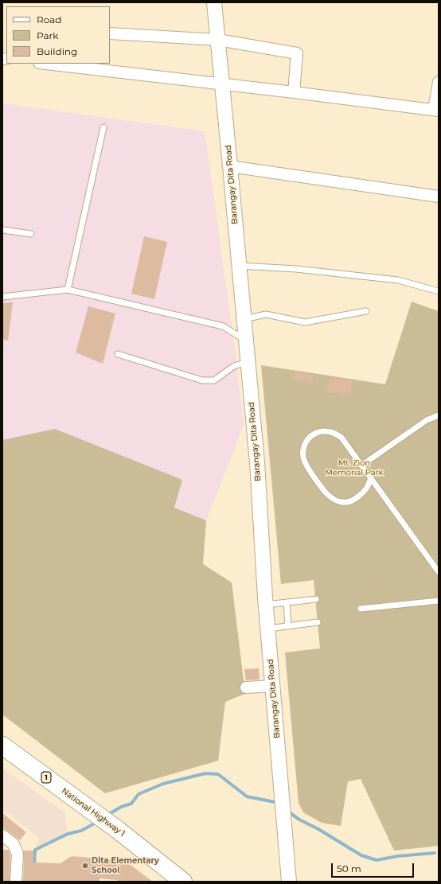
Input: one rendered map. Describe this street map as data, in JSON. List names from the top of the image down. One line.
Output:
{"streets":{"highway":["1","National Highway 1"],"street":["Barangay Dita Road"]},"parks":["Mt. Zion Memorial Park"],"places":["Dita Elementary School"],"legend":["Road","Park","Building"],"scale_bar":"50 m"}
